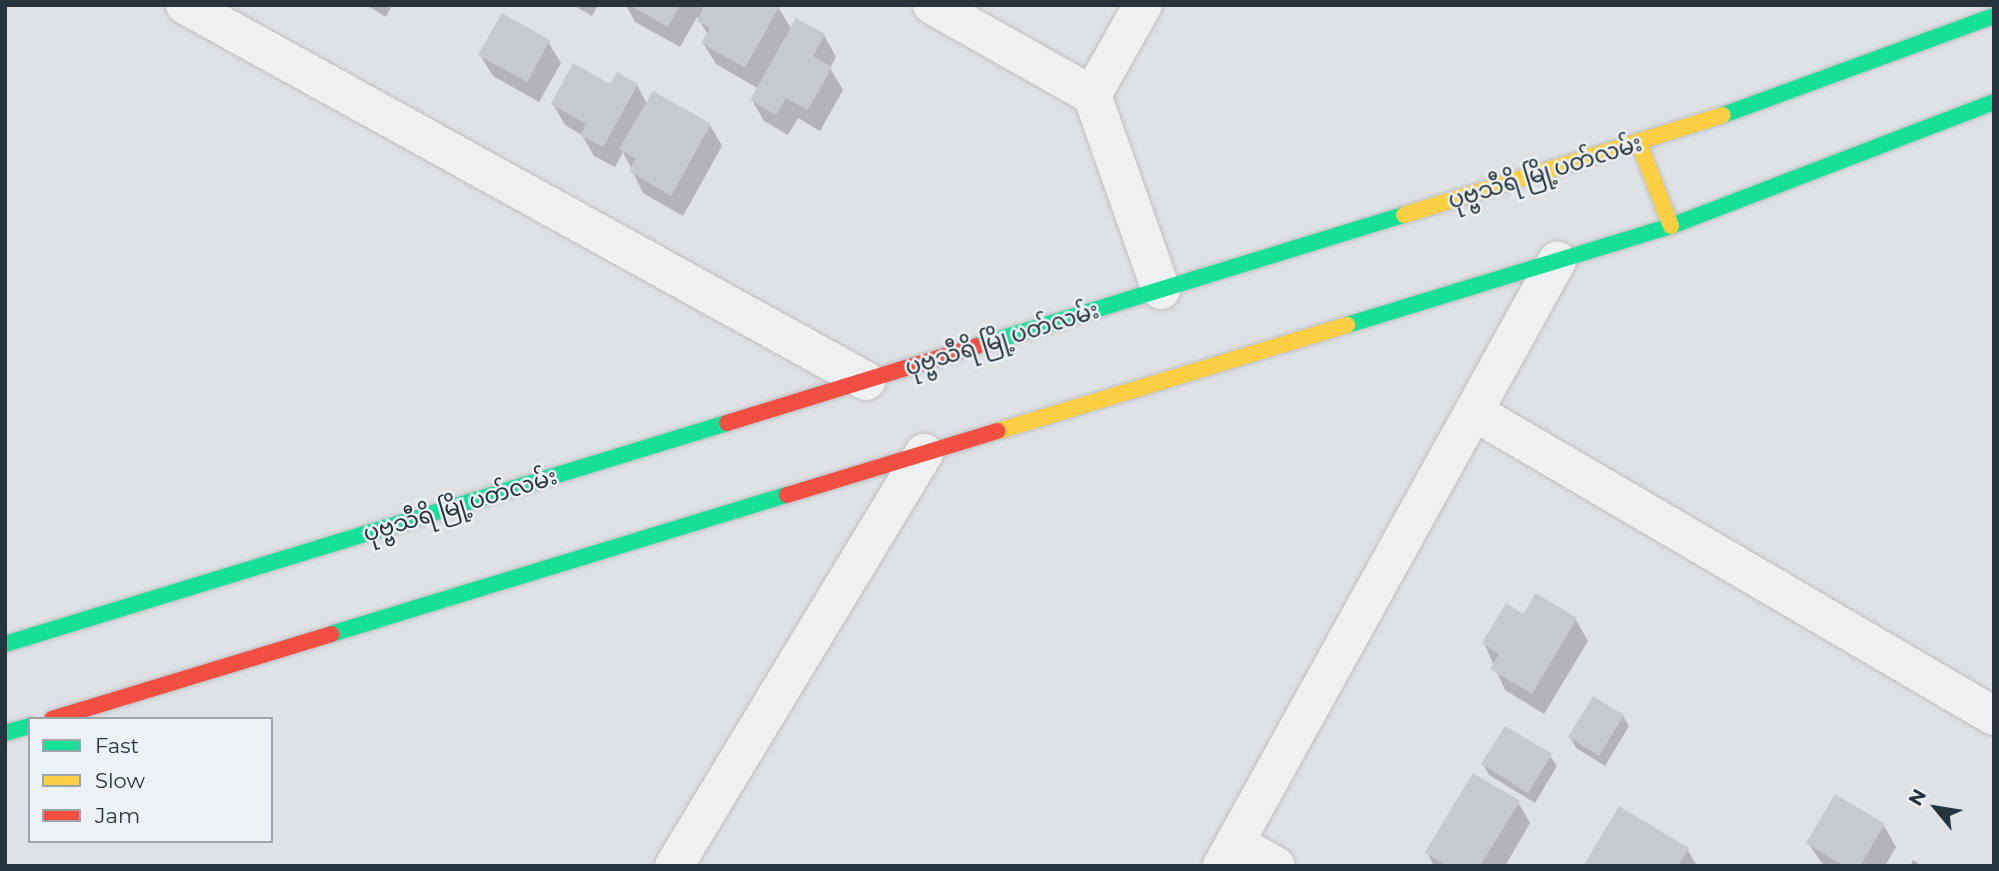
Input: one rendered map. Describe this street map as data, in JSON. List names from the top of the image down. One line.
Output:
{"streets":{"main road":["ပုဗ္ဗသီရိ မြို့ပတ်လမ်း"]},"legend":["Fast","Slow","Jam"],"north":"top left"}
